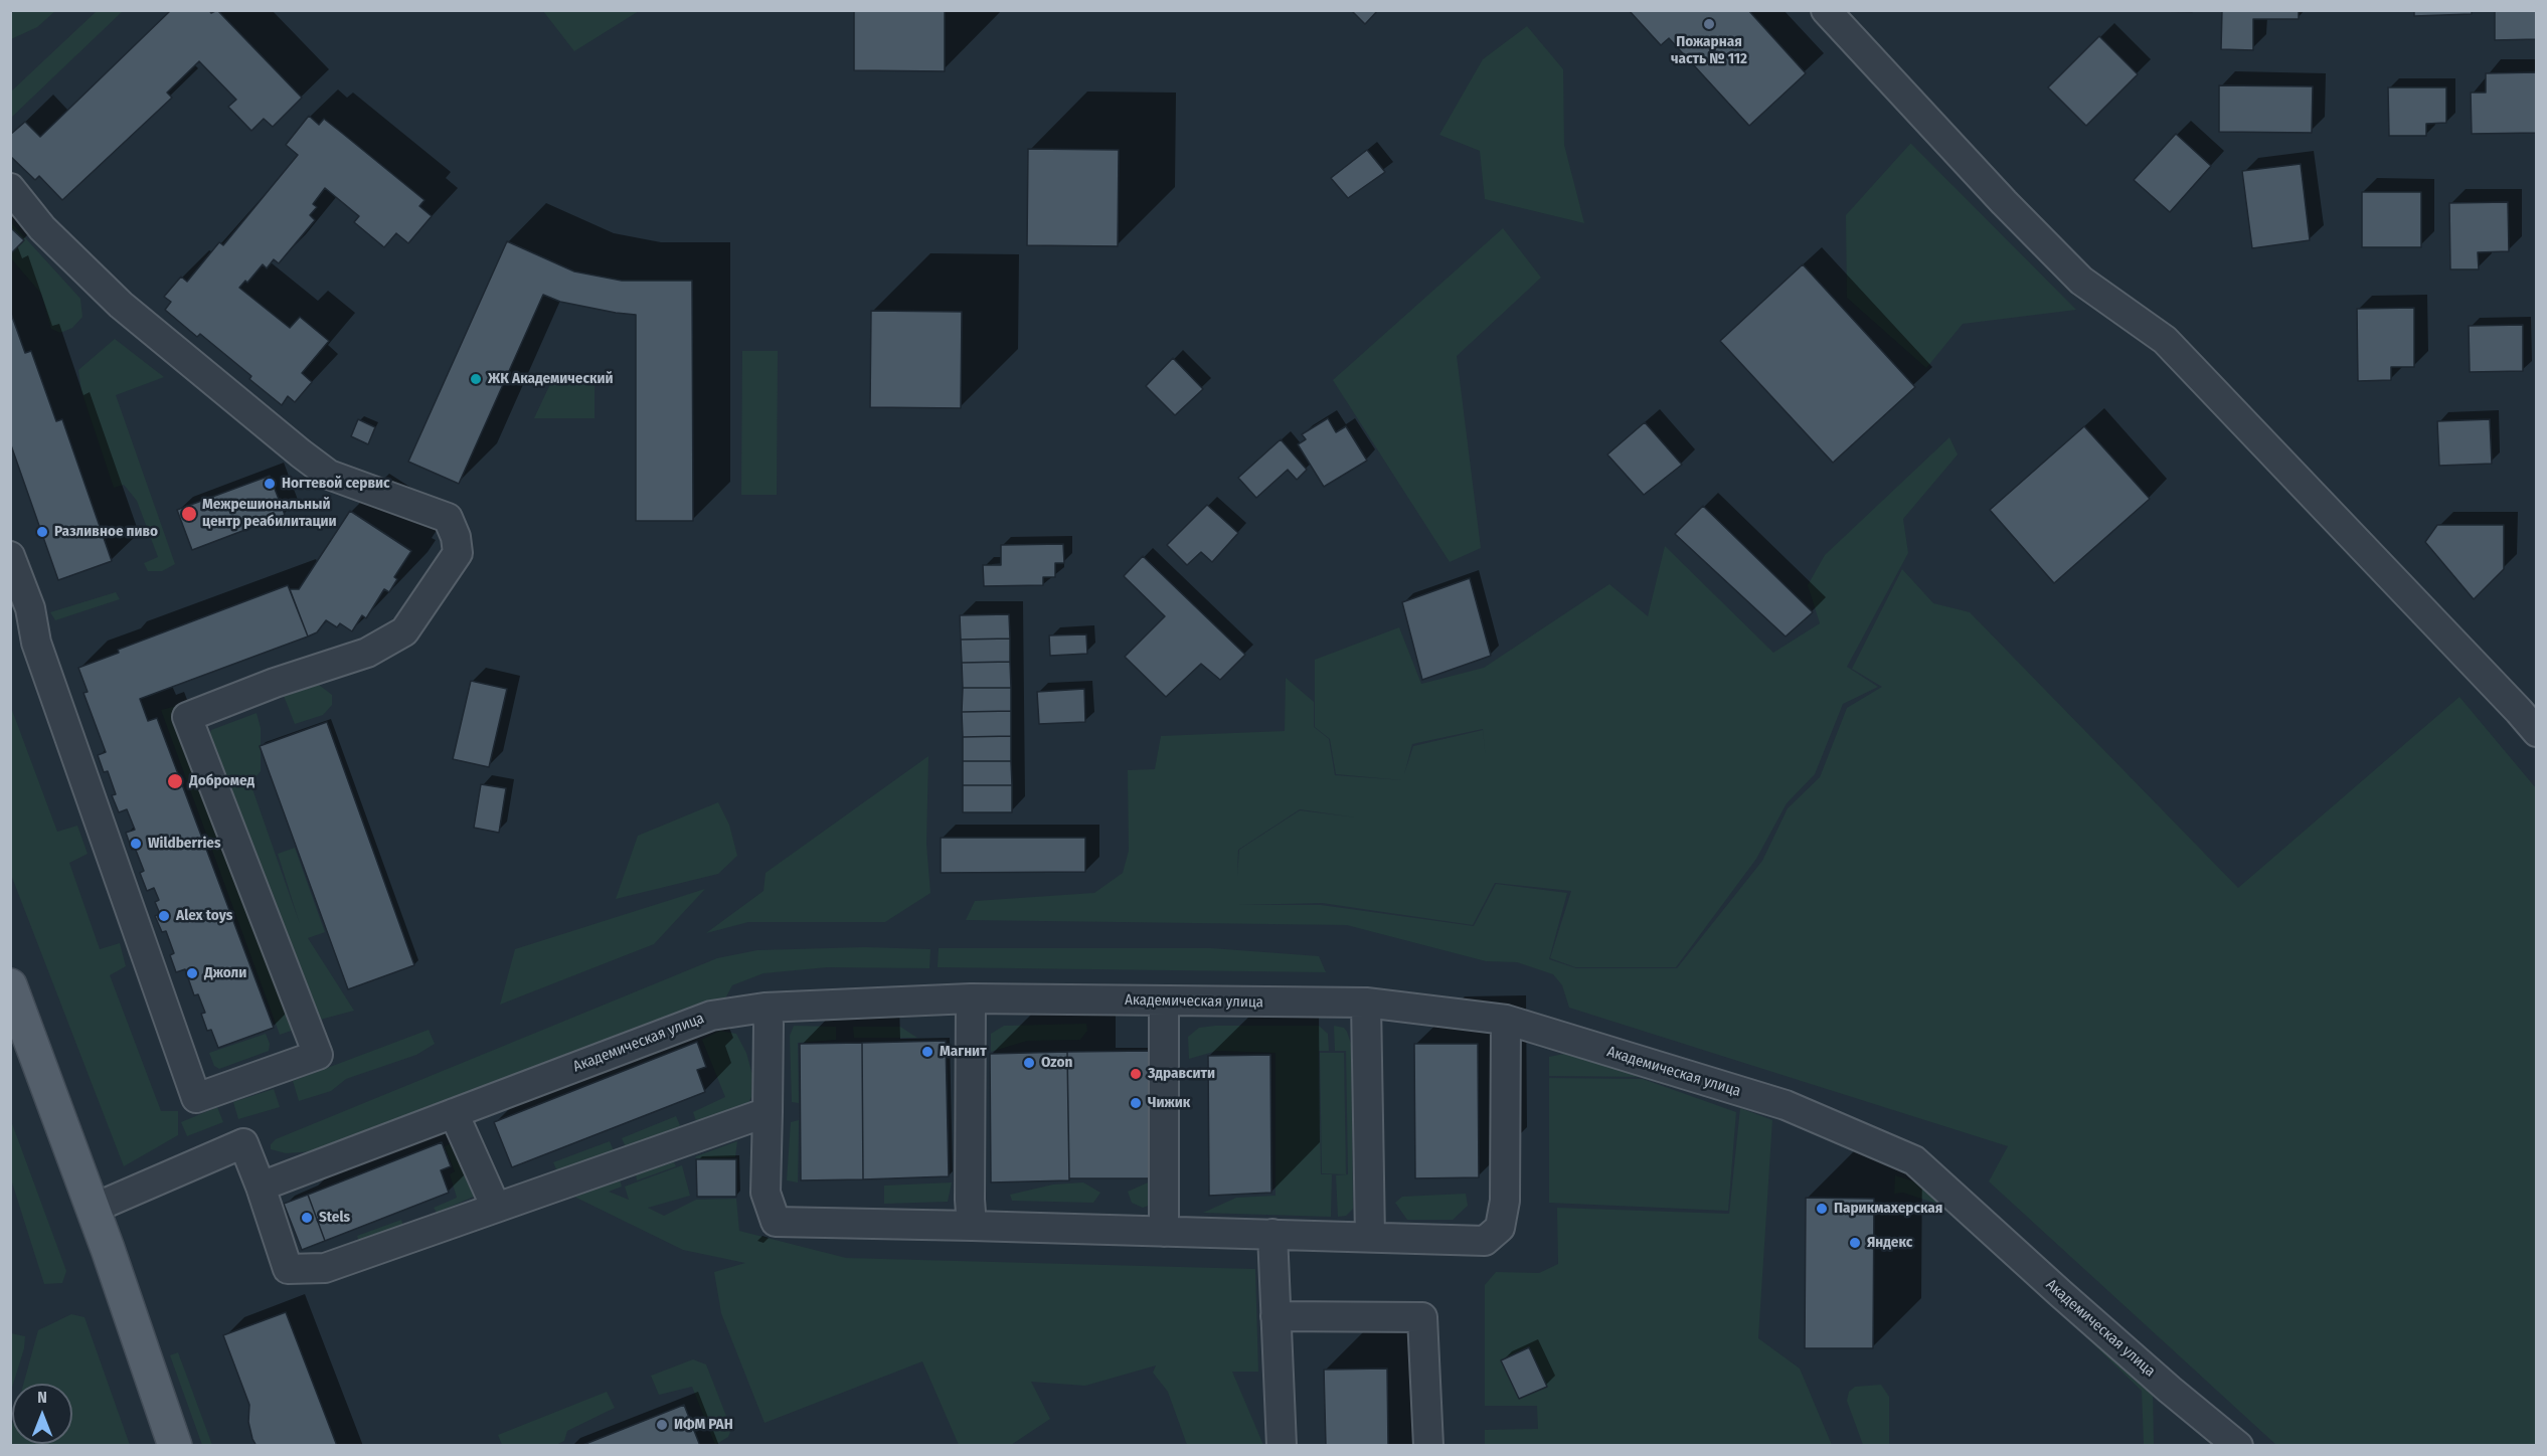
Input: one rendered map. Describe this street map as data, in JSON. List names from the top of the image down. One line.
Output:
{"streets":{"street":["Академическая улица"]},"places":["Пожарная часть № 112","ЖК Академический","Ногтевой сервис","Межрешиональный центр реабилитации","Разливное пиво","Добромед","Wildberries","Alex toys","Джоли","Магнит","Ozon","Здравсити","Чижик","Парикмахерская","Stels","Яндекс","ИФМ РАН"],"north":"top"}
